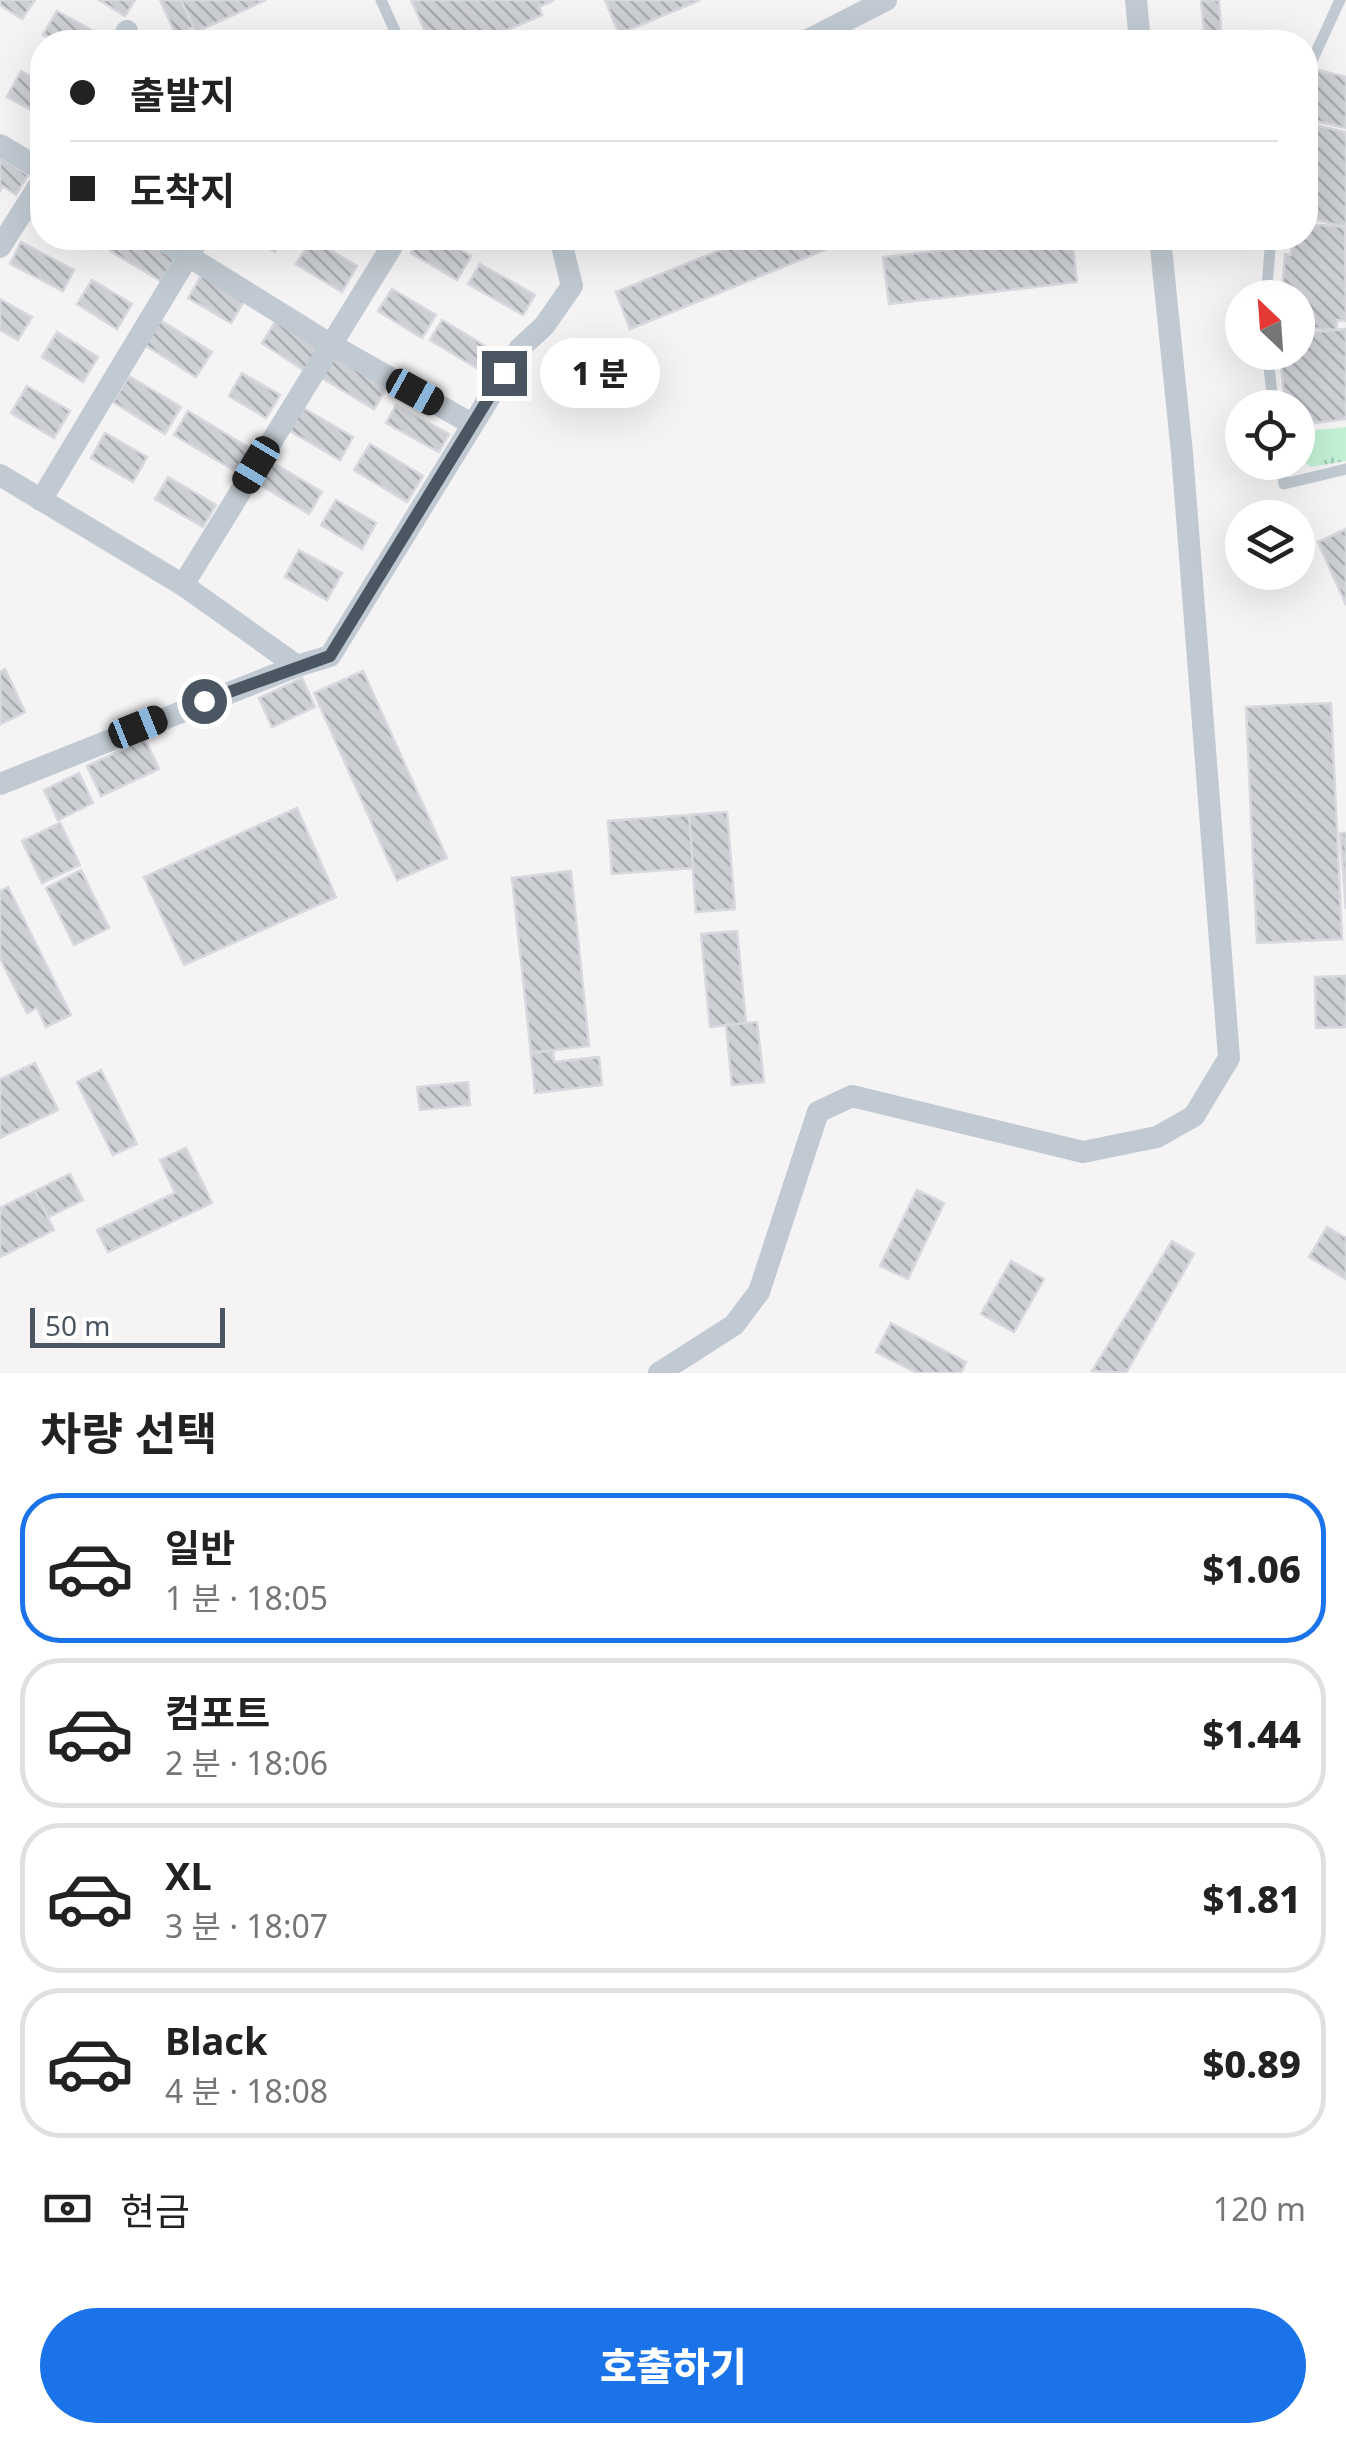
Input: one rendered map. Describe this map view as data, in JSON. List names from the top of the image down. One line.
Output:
{"scale_bar":"50 m","north":"top left","page":{"banner":["출발지","도착지"],"bubble":"1 분","scale":"50 m","heading":"차량 선택","list":[{"name":"일반","note":"1 분 · 18:05","value":"$1.06"},{"name":"컴포트","note":"2 분 · 18:06","value":"$1.44"},{"name":"XL","note":"3 분 · 18:07","value":"$1.81"},{"name":"Black","note":"4 분 · 18:08","value":"$0.89"}],"pay":["현금","120 m"],"buttons":"호출하기"}}
